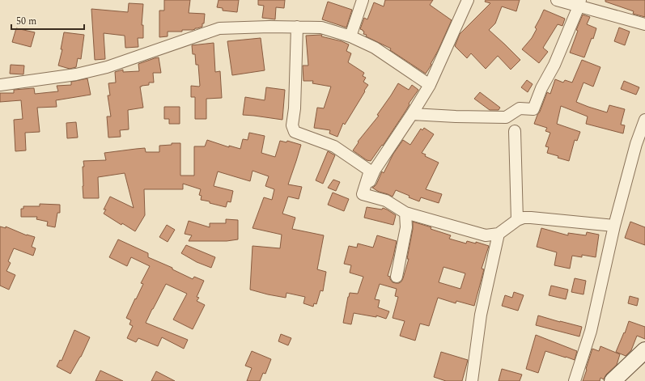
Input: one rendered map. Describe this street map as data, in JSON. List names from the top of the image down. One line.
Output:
{"scale_bar":"50 m"}
